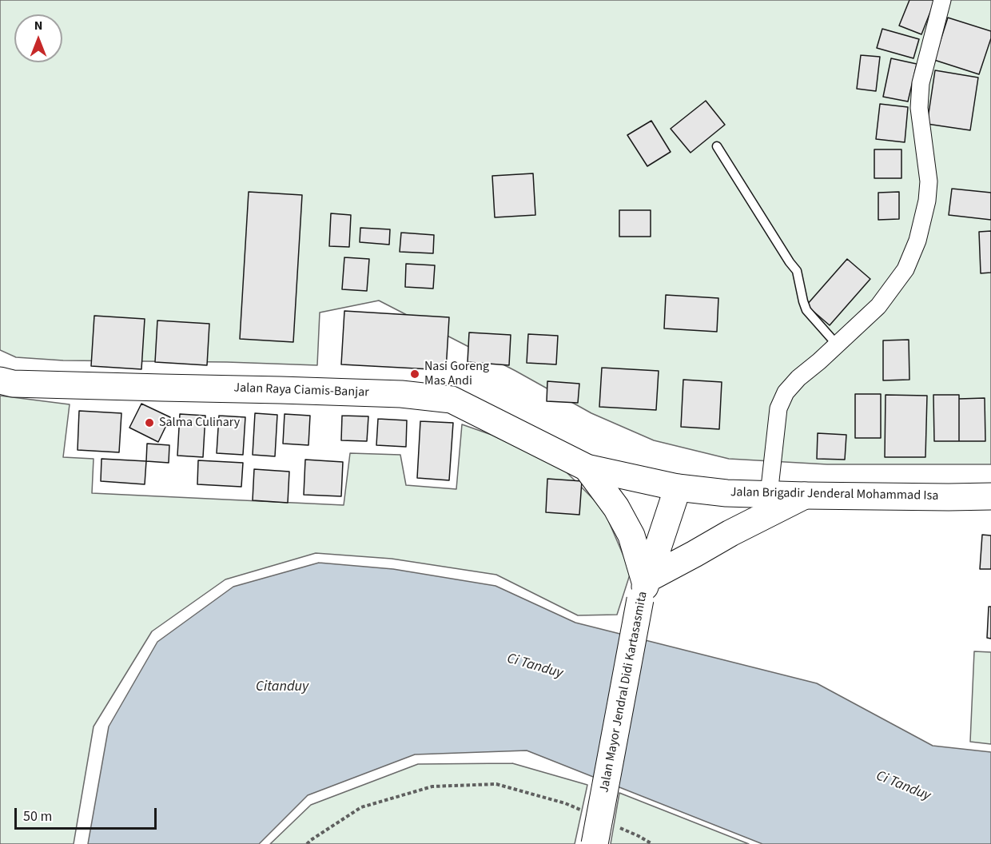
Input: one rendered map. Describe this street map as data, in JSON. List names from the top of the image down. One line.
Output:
{"streets":{"main road":["Jalan Raya Ciamis-Banjar","Jalan Brigadir Jenderal Mohammad Isa","Jalan Mayor Jendral Didi Kartasasmita"]},"crossings":[["Jalan Raya Ciamis-Banjar","Jalan Brigadir Jenderal Mohammad Isa"],["Jalan Brigadir Jenderal Mohammad Isa","Jalan Mayor Jendral Didi Kartasasmita"]],"water":["Ci Tanduy","Citanduy"],"places":["Nasi Goreng Mas Andi","Salma Culinary"],"scale_bar":"50 m","north":"top"}
